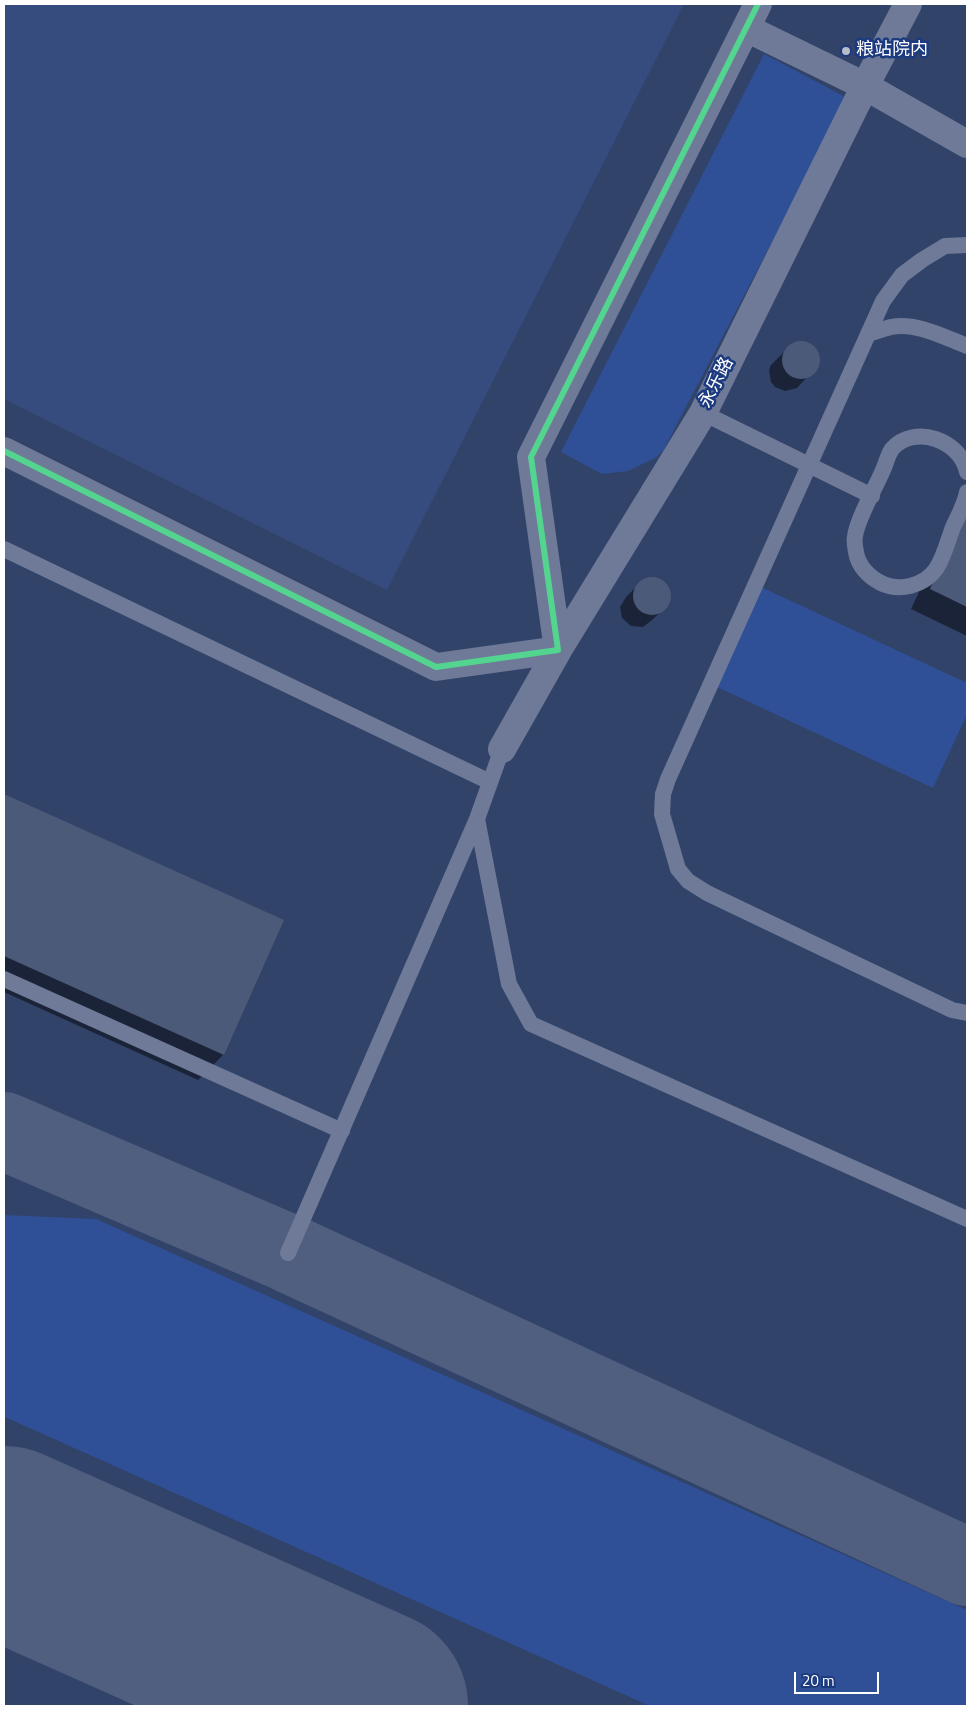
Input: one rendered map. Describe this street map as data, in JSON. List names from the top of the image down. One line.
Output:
{"streets":{"street":["永乐路"]},"places":["粮站院内"],"scale_bar":"20 m"}
